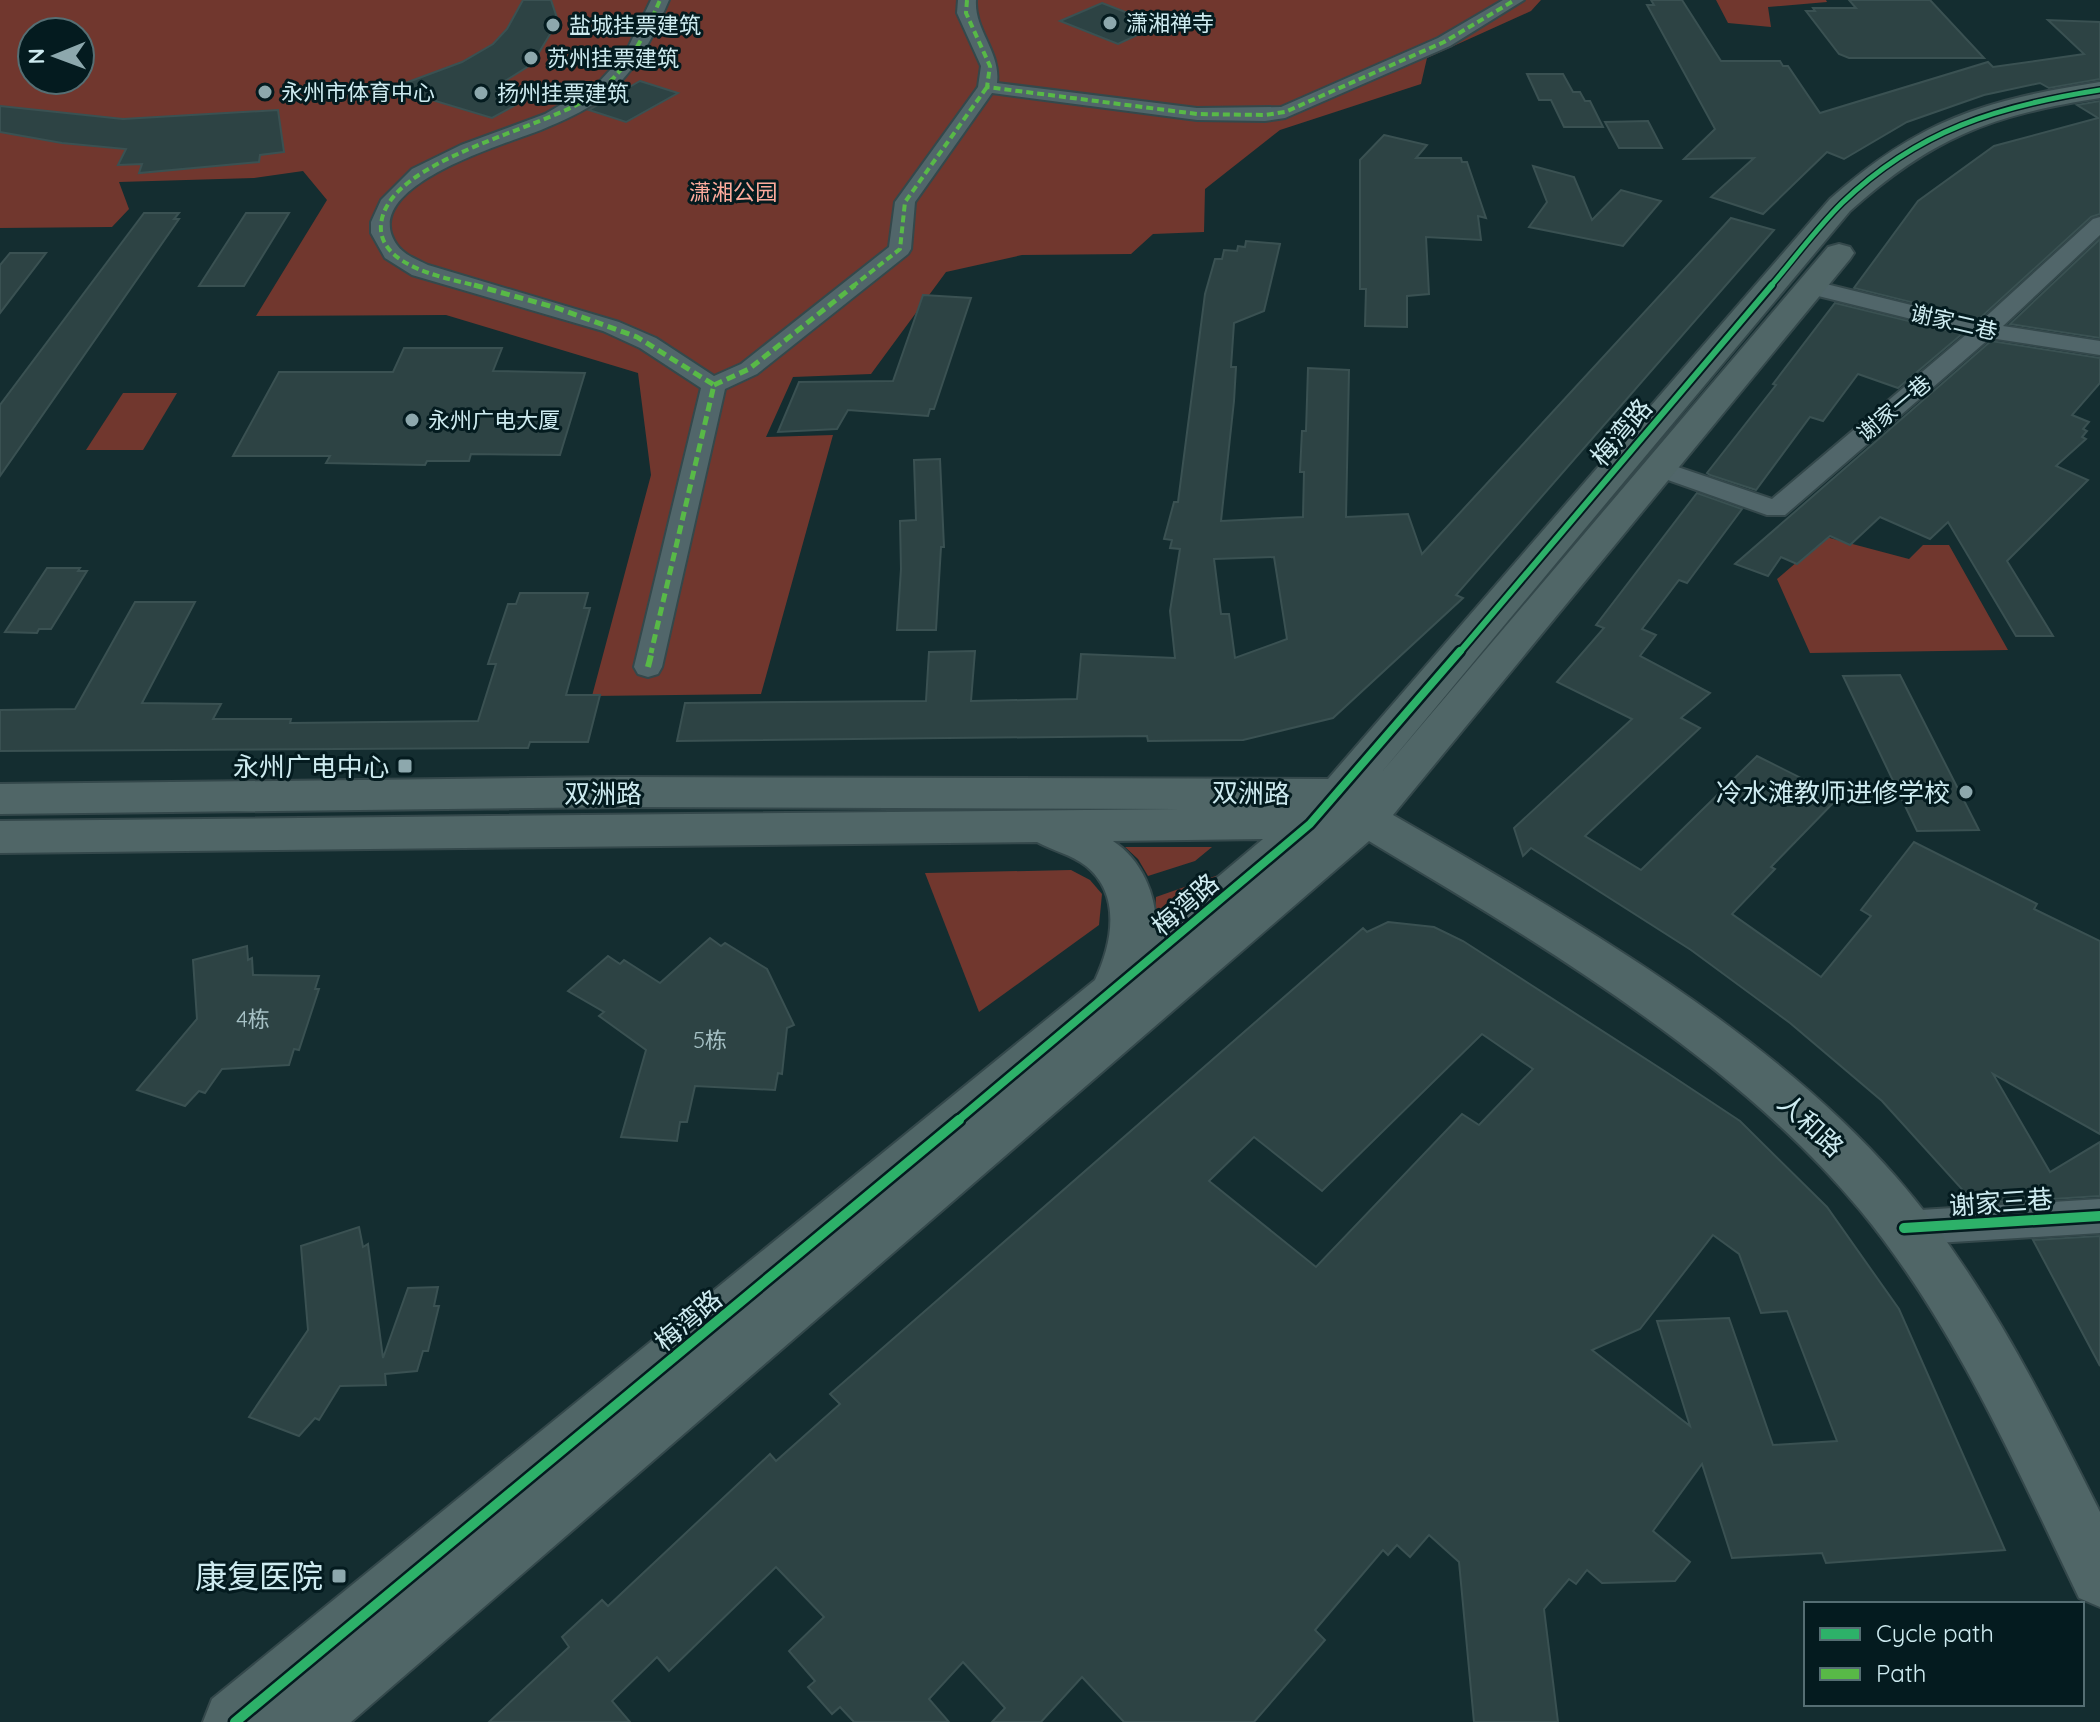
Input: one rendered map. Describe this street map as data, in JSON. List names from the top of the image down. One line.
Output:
{"streets":{"street":["谢家二巷","谢家一巷","梅湾路","双洲路","人和路","谢家三巷"]},"crossings":[["谢家二巷","谢家一巷"],["谢家二巷","梅湾路"],["谢家一巷","梅湾路"],["梅湾路","双洲路"],["梅湾路","人和路"],["双洲路","人和路"],["人和路","谢家三巷"]],"parks":["潇湘公园"],"places":{"other":["潇湘禅寺","盐城挂票建筑","苏州挂票建筑","永州市体育中心","扬州挂票建筑","永州广电大厦","冷水滩教师进修学校"],"transit":["永州广电中心","康复医院"]},"house_numbers":["4栋","5栋"],"legend":["Cycle path","Path"],"north":"left"}
